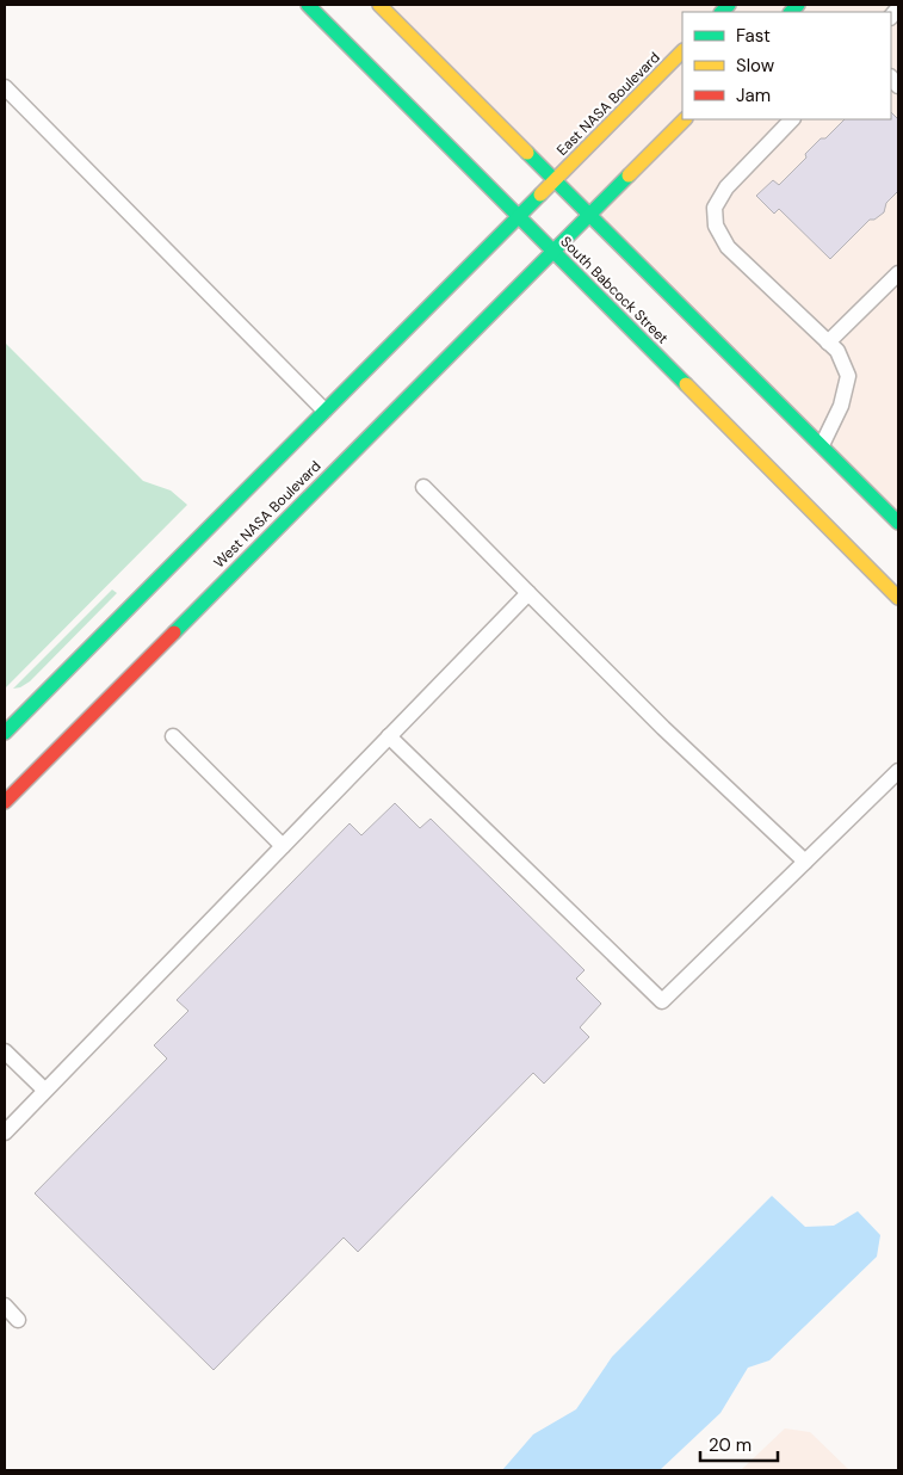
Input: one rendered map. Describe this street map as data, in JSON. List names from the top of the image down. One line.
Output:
{"streets":{"main road":["East NASA Boulevard","South Babcock Street","West NASA Boulevard"]},"crossings":[["South Babcock Street","West NASA Boulevard"]],"legend":["Fast","Slow","Jam"],"scale_bar":"20 m"}
